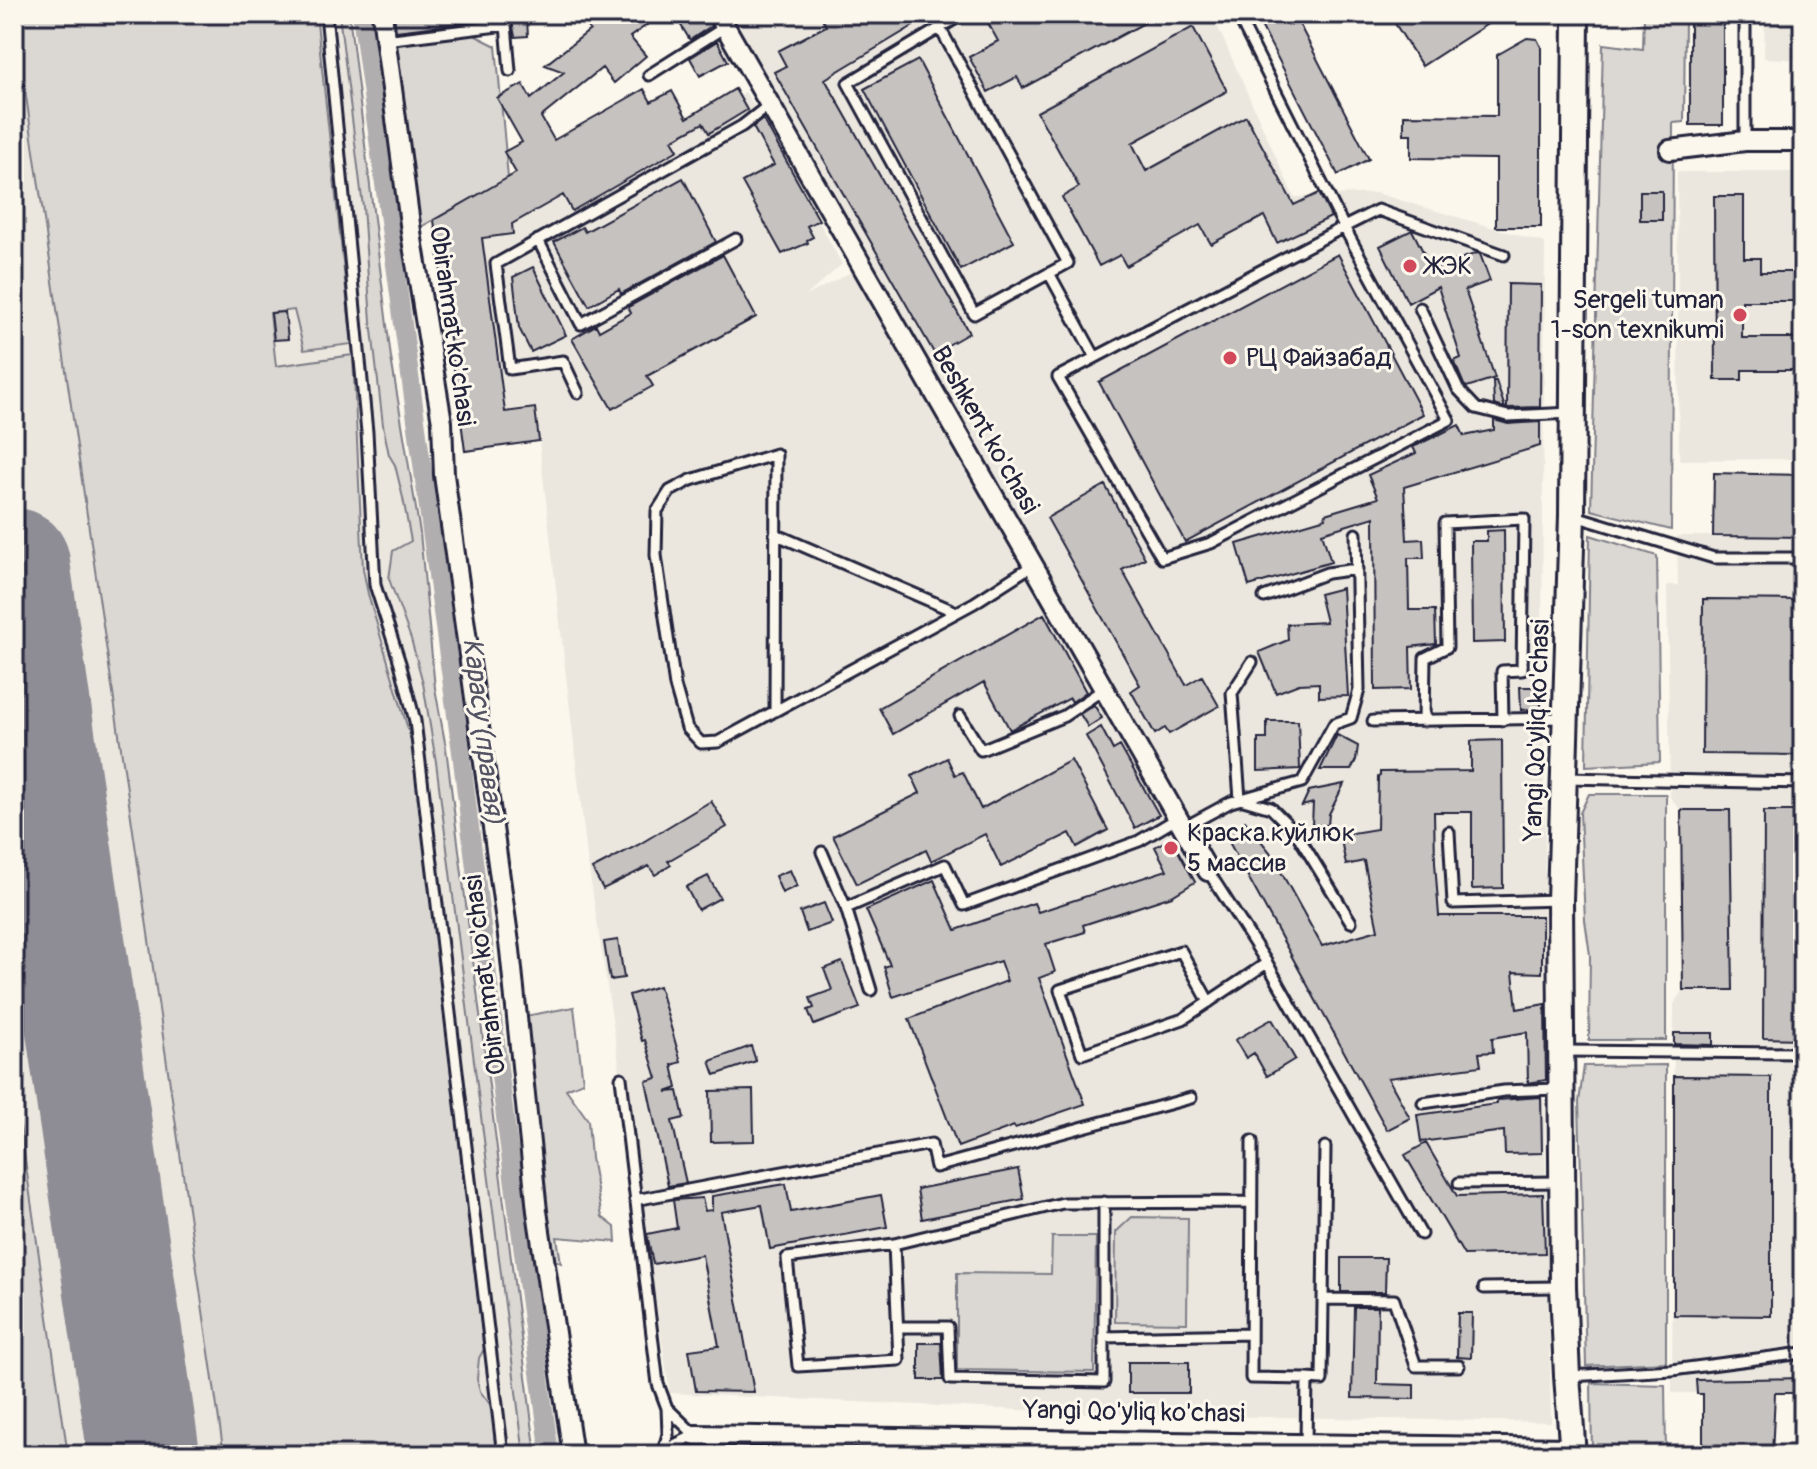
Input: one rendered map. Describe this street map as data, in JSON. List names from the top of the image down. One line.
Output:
{"streets":{"street":["Obirahmat ko'chasi","Beshkent ko'chasi","Yangi Qo'yliq ko'chasi"]},"water":["Карасу (правая)"],"places":["ЖЭК","Sergeli tuman 1-son texnikumi","РЦ Файзабад","Краска.куйлюк 5 массив"]}
